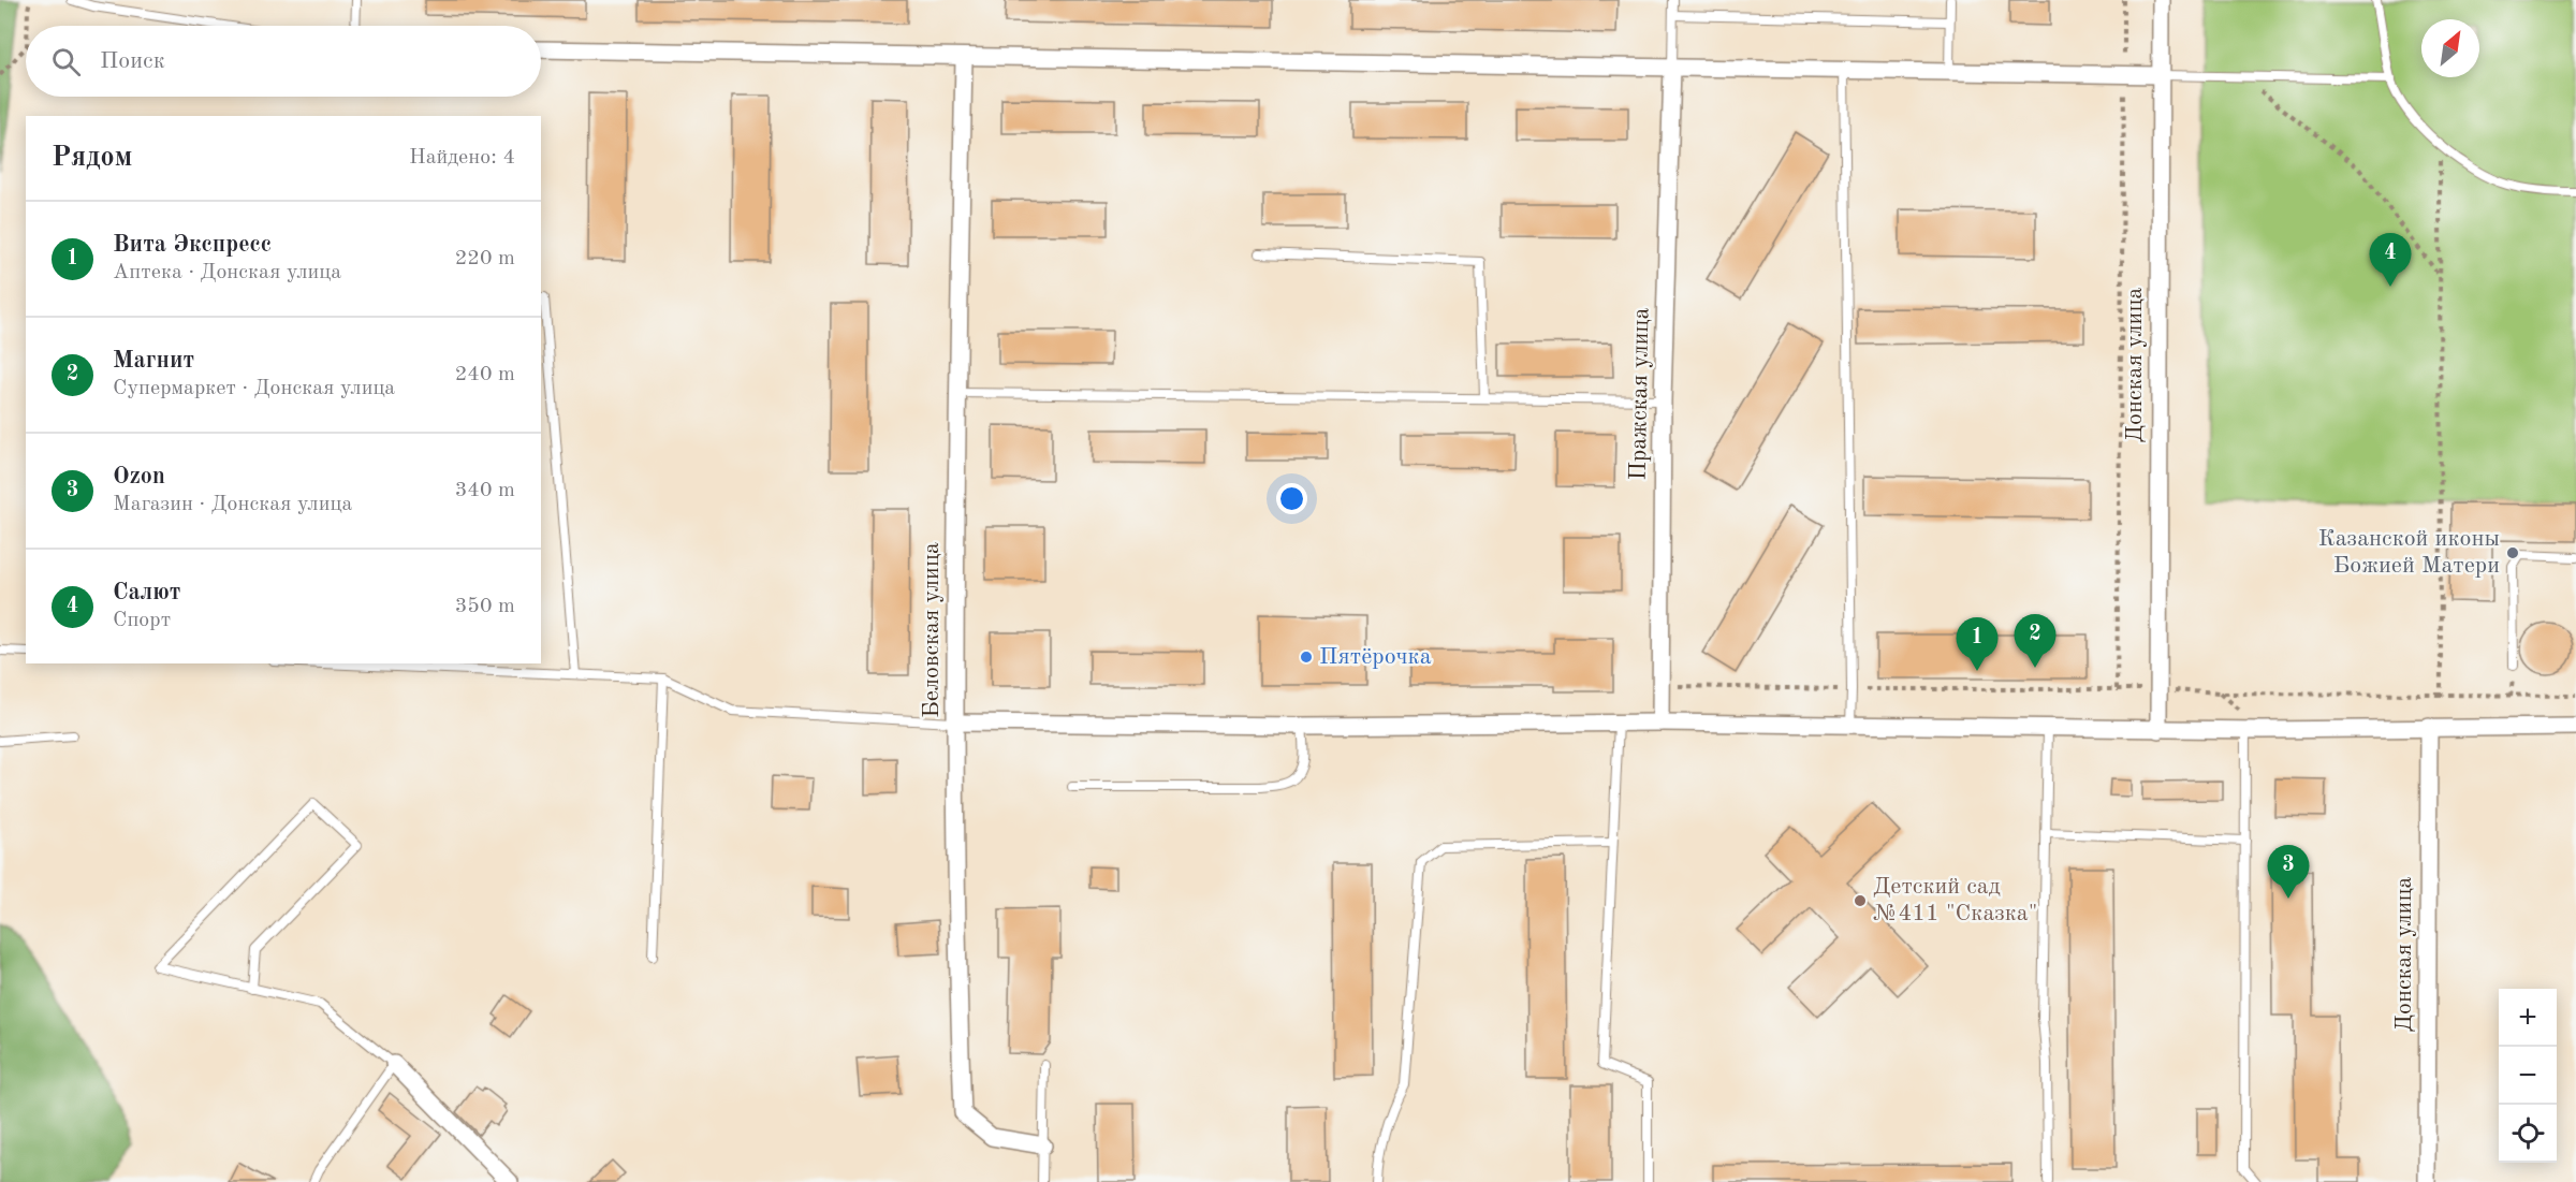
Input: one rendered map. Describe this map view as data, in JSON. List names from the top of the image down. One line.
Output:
{"streets":{"street":["Донская улица","Пражская улица","Беловская улица"]},"places":["Казанской иконы Божией Матери","Пятёрочка","Детский сад №411 \"Сказка\""],"north":"top right","page":{"search":"Поиск","heading":["Рядом","Найдено: 4"],"list":[{"mark":"1","name":"Вита Экспресс","note":"Аптека · Донская улица","value":"220 m"},{"mark":"2","name":"Магнит","note":"Супермаркет · Донская улица","value":"240 m"},{"mark":"3","name":"Ozon","note":"Магазин · Донская улица","value":"340 m"},{"mark":"4","name":"Салют","note":"Спорт","value":"350 m"}],"pins":["4","2","1","3"],"map_buttons":["+","−"]}}
